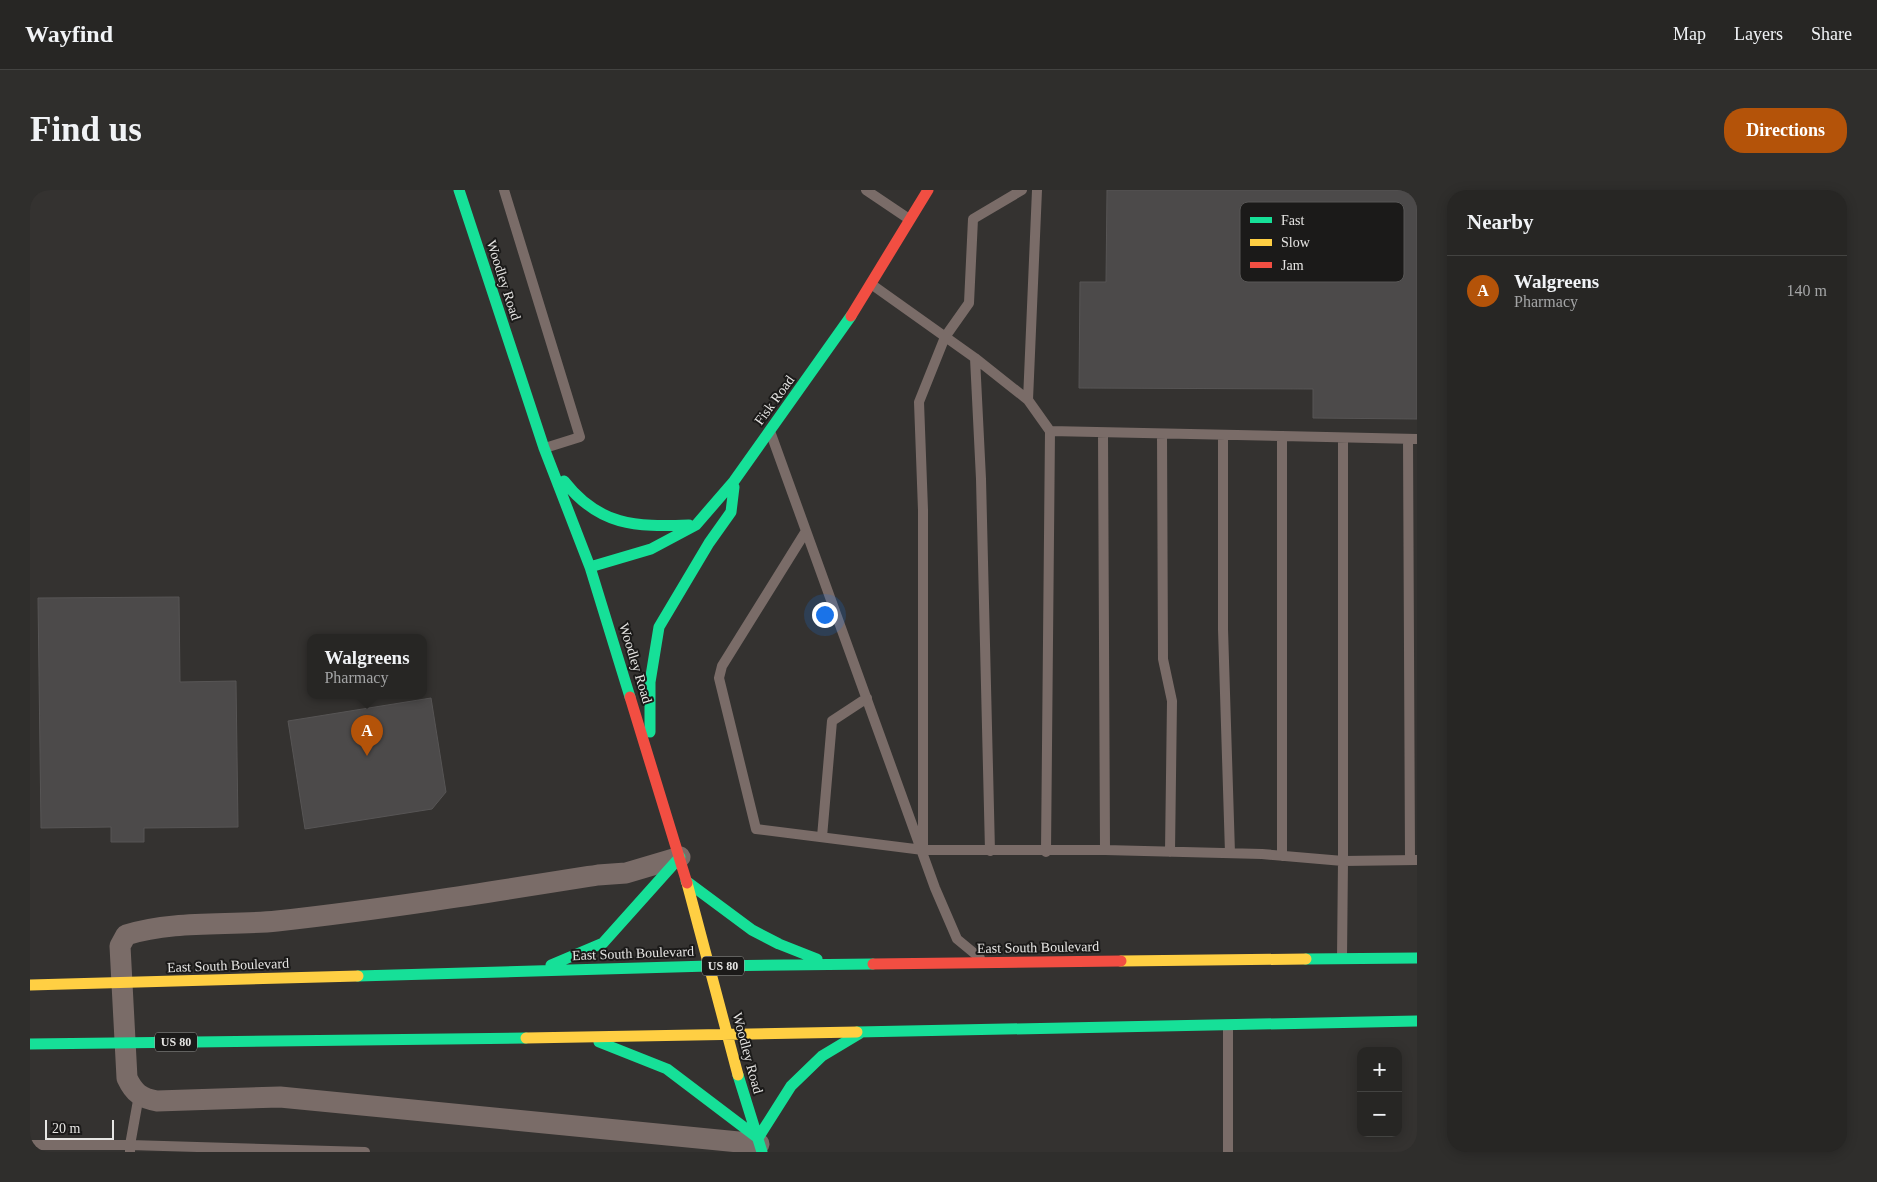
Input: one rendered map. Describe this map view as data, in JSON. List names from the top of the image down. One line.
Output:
{"streets":{"main road":["Woodley Road","Fisk Road","East South Boulevard","US 80"]},"crossings":[["Woodley Road","Fisk Road"],["Woodley Road","East South Boulevard"],["Woodley Road","US 80"]],"legend":["Fast","Slow","Jam"],"scale_bar":"20 m","page":{"header":"Wayfind","nav":["Map","Layers","Share"],"buttons":"Directions","title":"Find us","heading":"Nearby","list":[{"mark":"A","name":"Walgreens","note":"Pharmacy","value":"140 m"}],"popup":["Walgreens","Pharmacy"],"pins":"A","map_buttons":["+","−"],"scale":"20 m"}}
